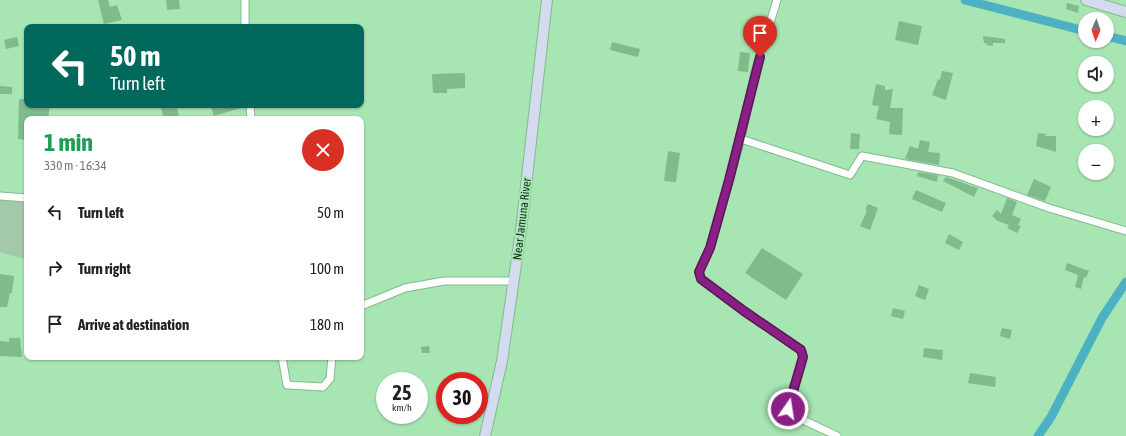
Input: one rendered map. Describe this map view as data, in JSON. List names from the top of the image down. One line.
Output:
{"streets":{"street":["Near Jamuna River"]},"north":"bottom","page":{"map_buttons":["+","−"],"turn":["50 m","Turn left"],"heading":["1 min","330 m · 16:34"],"list":[{"name":"Turn left","value":"50 m"},{"name":"Turn right","value":"100 m"},{"name":"Arrive at destination","value":"180 m"}],"speed":"25 km/h","limit":"30"}}
